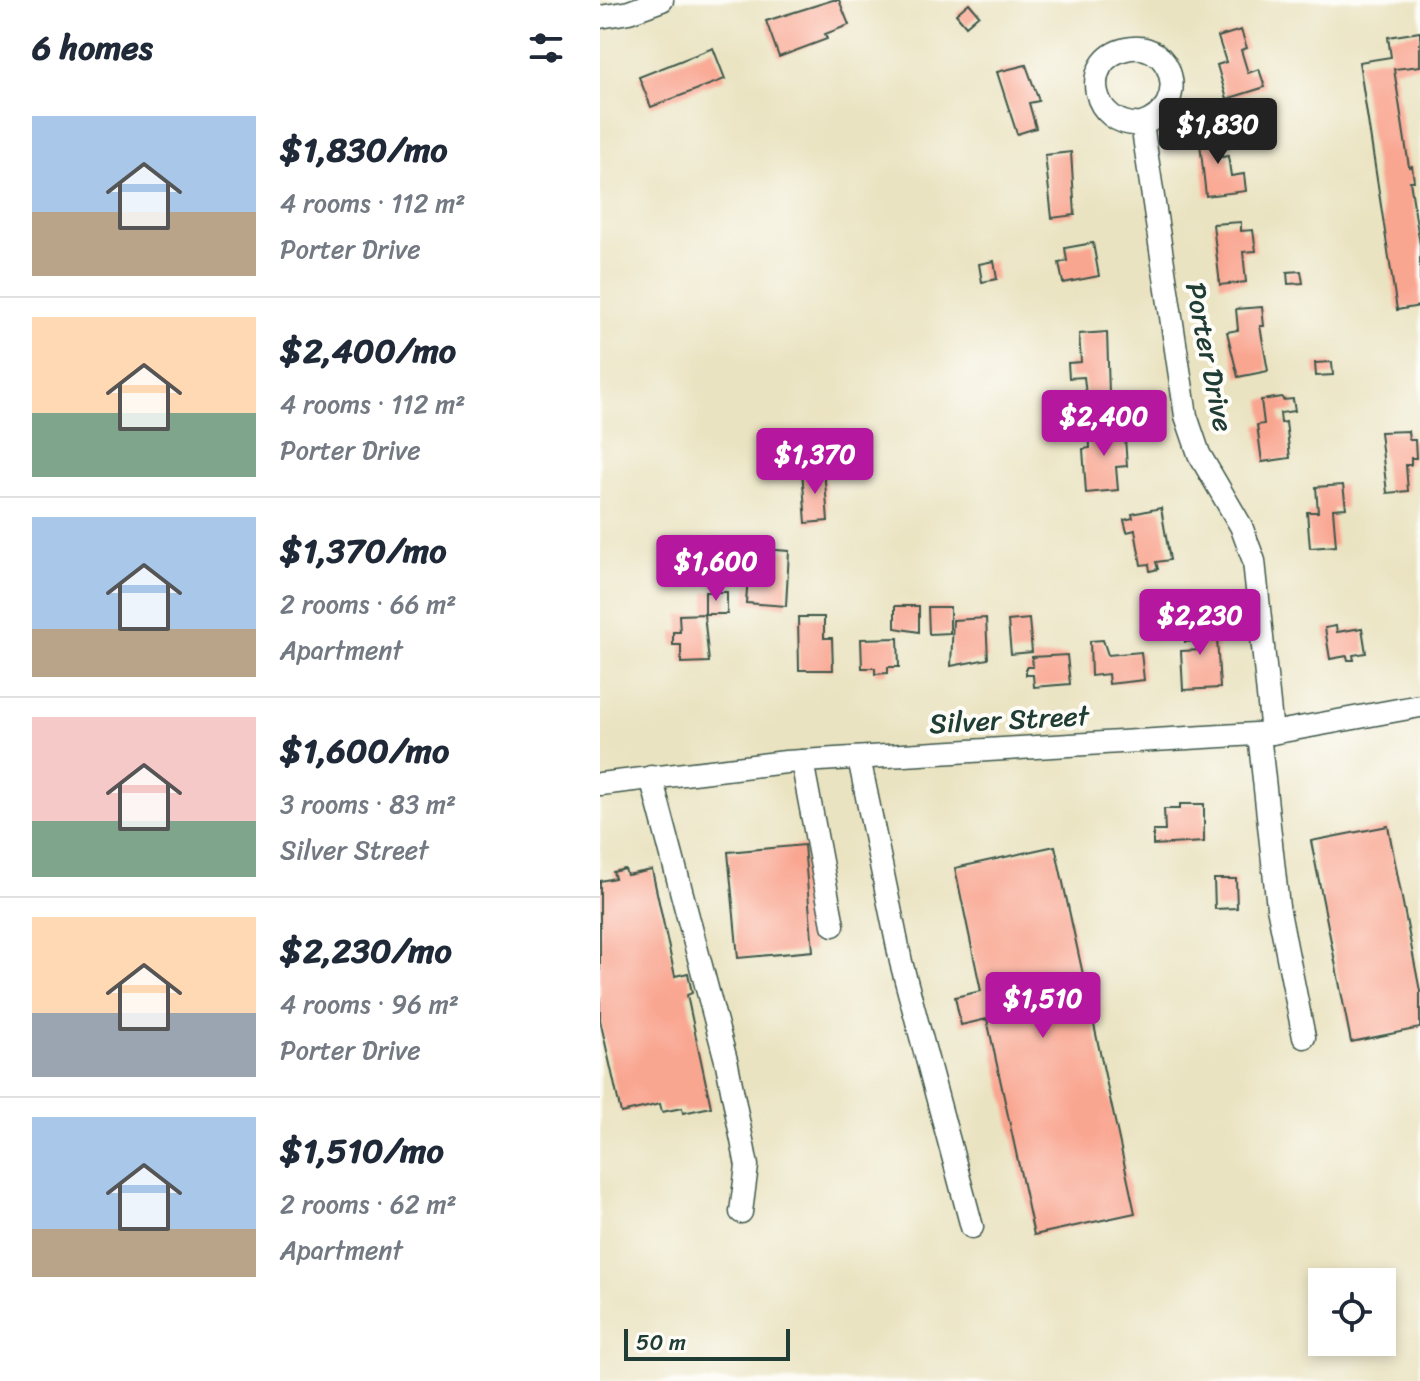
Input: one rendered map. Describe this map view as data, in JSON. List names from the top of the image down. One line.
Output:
{"streets":{"street":["Porter Drive","Silver Street"]},"crossings":[["Porter Drive","Silver Street"]],"scale_bar":"50 m","page":{"heading":"6 homes","list":[{"name":"$1,830/mo","note":"4 rooms · 112 m² · Porter Drive"},{"name":"$2,400/mo","note":"4 rooms · 112 m² · Porter Drive"},{"name":"$1,370/mo","note":"2 rooms · 66 m² · Apartment"},{"name":"$1,600/mo","note":"3 rooms · 83 m² · Silver Street"},{"name":"$2,230/mo","note":"4 rooms · 96 m² · Porter Drive"},{"name":"$1,510/mo","note":"2 rooms · 62 m² · Apartment"}],"price":["$1,830","$2,400","$1,370","$1,600","$2,230","$1,510"],"scale":"50 m"}}
